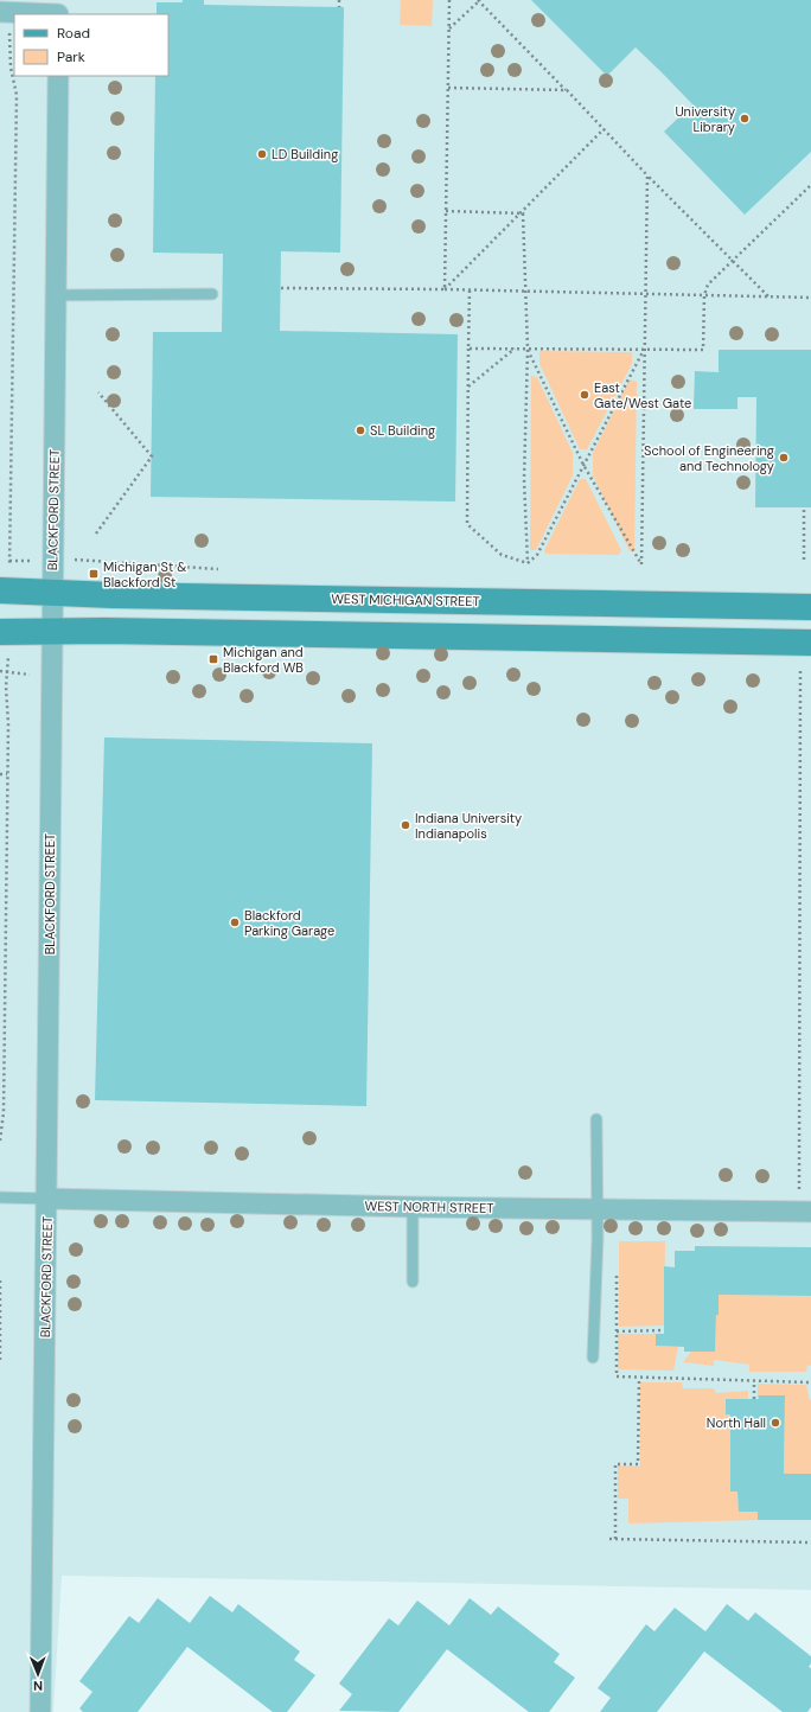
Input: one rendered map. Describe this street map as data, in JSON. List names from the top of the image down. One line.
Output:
{"streets":{"main road":["WEST MICHIGAN STREET"],"street":["BLACKFORD STREET","WEST NORTH STREET"]},"crossings":[["BLACKFORD STREET","WEST MICHIGAN STREET"],["BLACKFORD STREET","WEST NORTH STREET"]],"places":{"other":["University Library","LD Building","East Gate/West Gate","SL Building","School of Engineering and Technology","Indiana University Indianapolis","Blackford Parking Garage","North Hall"],"transit":["Michigan St & Blackford St","Michigan and Blackford WB"]},"legend":["Road","Park"],"north":"bottom"}
